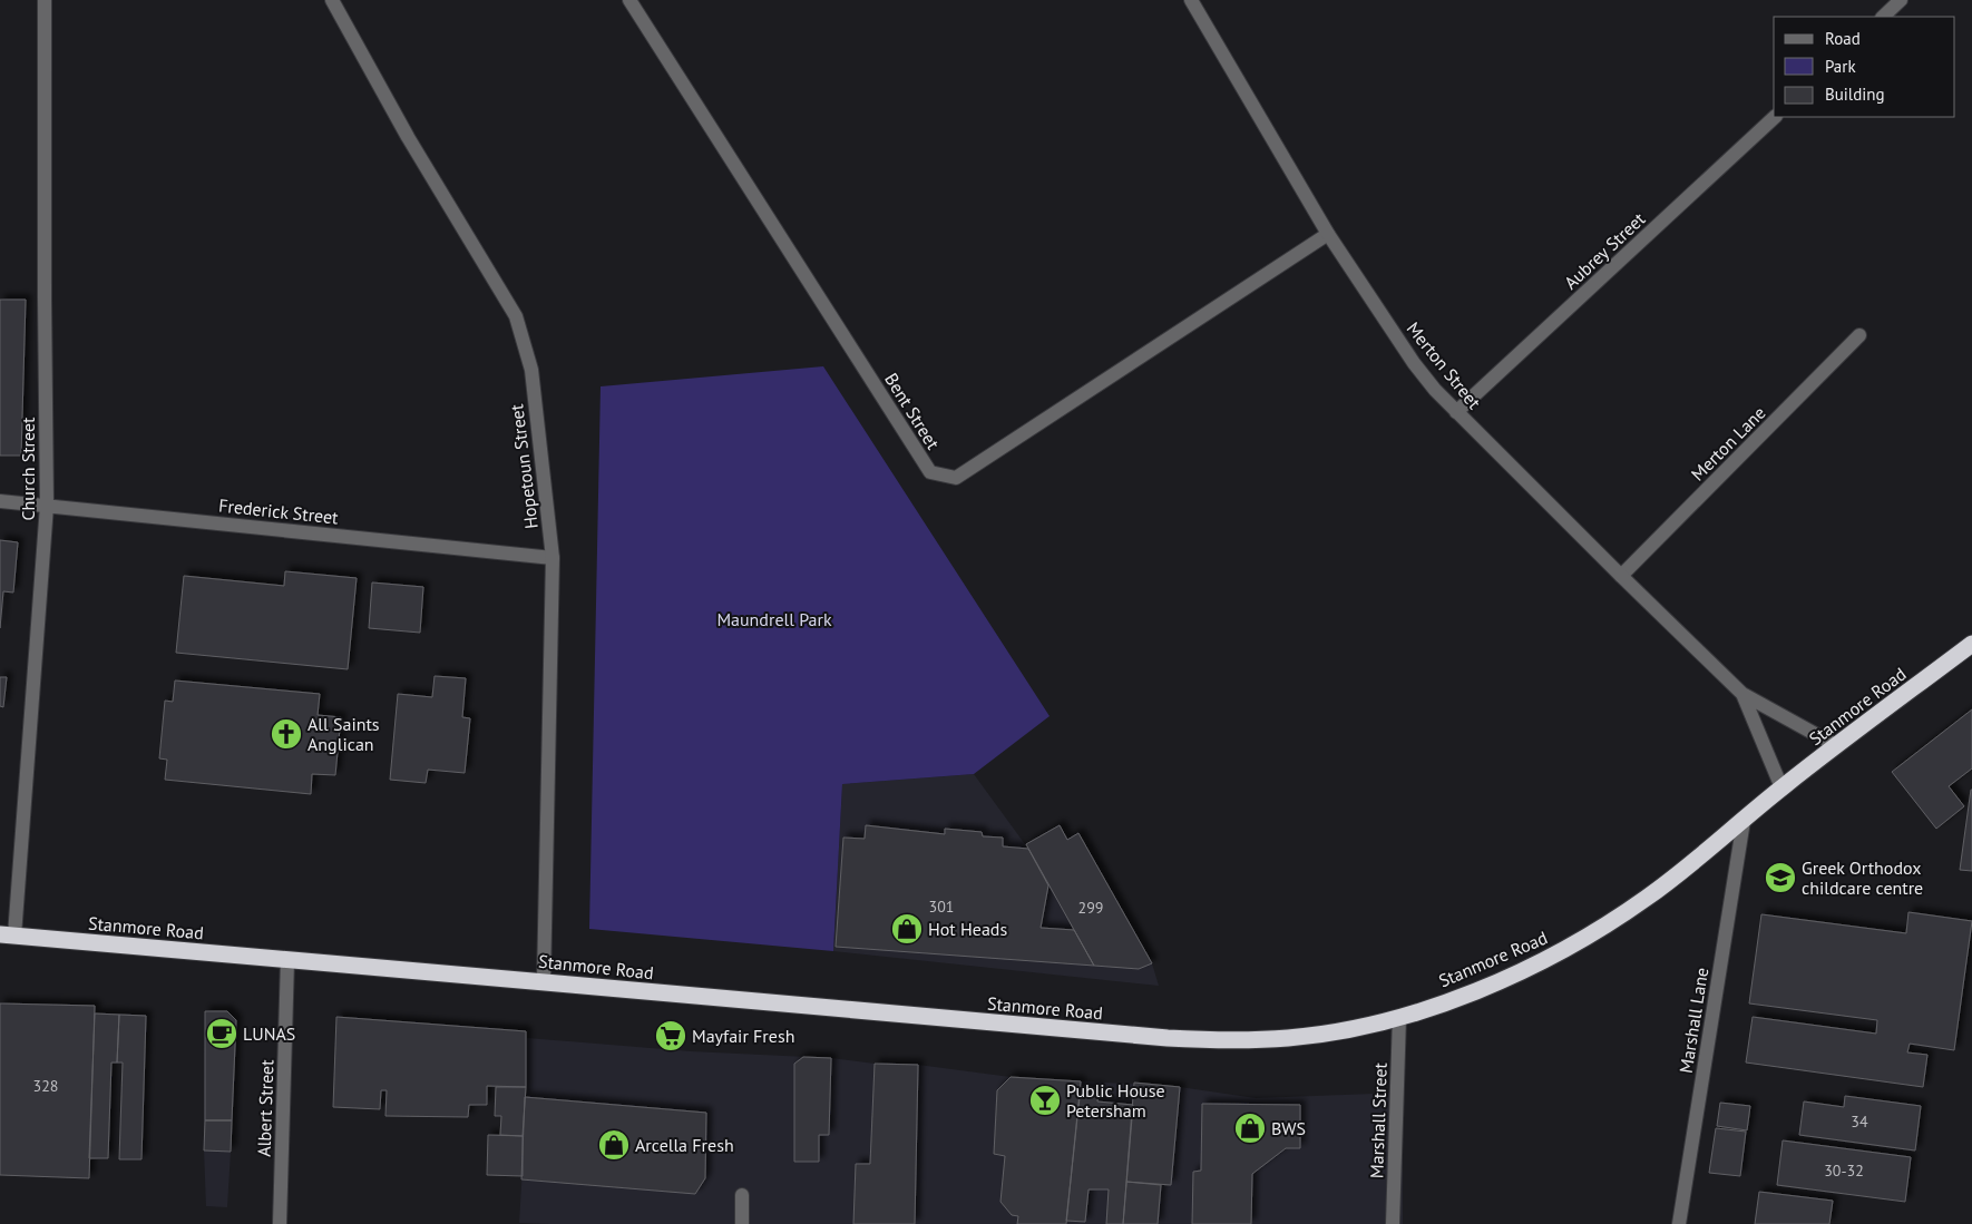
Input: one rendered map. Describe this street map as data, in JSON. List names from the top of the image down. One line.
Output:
{"streets":{"highway":["Stanmore Road"],"street":["Aubrey Street","Merton Street","Bent Street","Merton Lane","Hopetoun Street","Church Street","Frederick Street","Marshall Lane","Albert Street","Marshall Street"]},"crossings":[["Aubrey Street","Merton Street"],["Merton Street","Bent Street"],["Merton Street","Merton Lane"],["Merton Street","Stanmore Road"],["Hopetoun Street","Frederick Street"],["Hopetoun Street","Stanmore Road"],["Church Street","Frederick Street"],["Church Street","Stanmore Road"],["Stanmore Road","Marshall Lane"],["Stanmore Road","Albert Street"],["Stanmore Road","Marshall Street"]],"parks":["Maundrell Park"],"places":{"church":["All Saints Anglican"],"school or university":["Greek Orthodox childcare centre"],"shop":["Hot Heads","BWS","Arcella Fresh"],"cafe":["LUNAS"],"supermarket":["Mayfair Fresh"],"bar":["Public House Petersham"]},"house_numbers":["301","299","328","34","30-32"],"legend":["Road","Park","Building"]}
